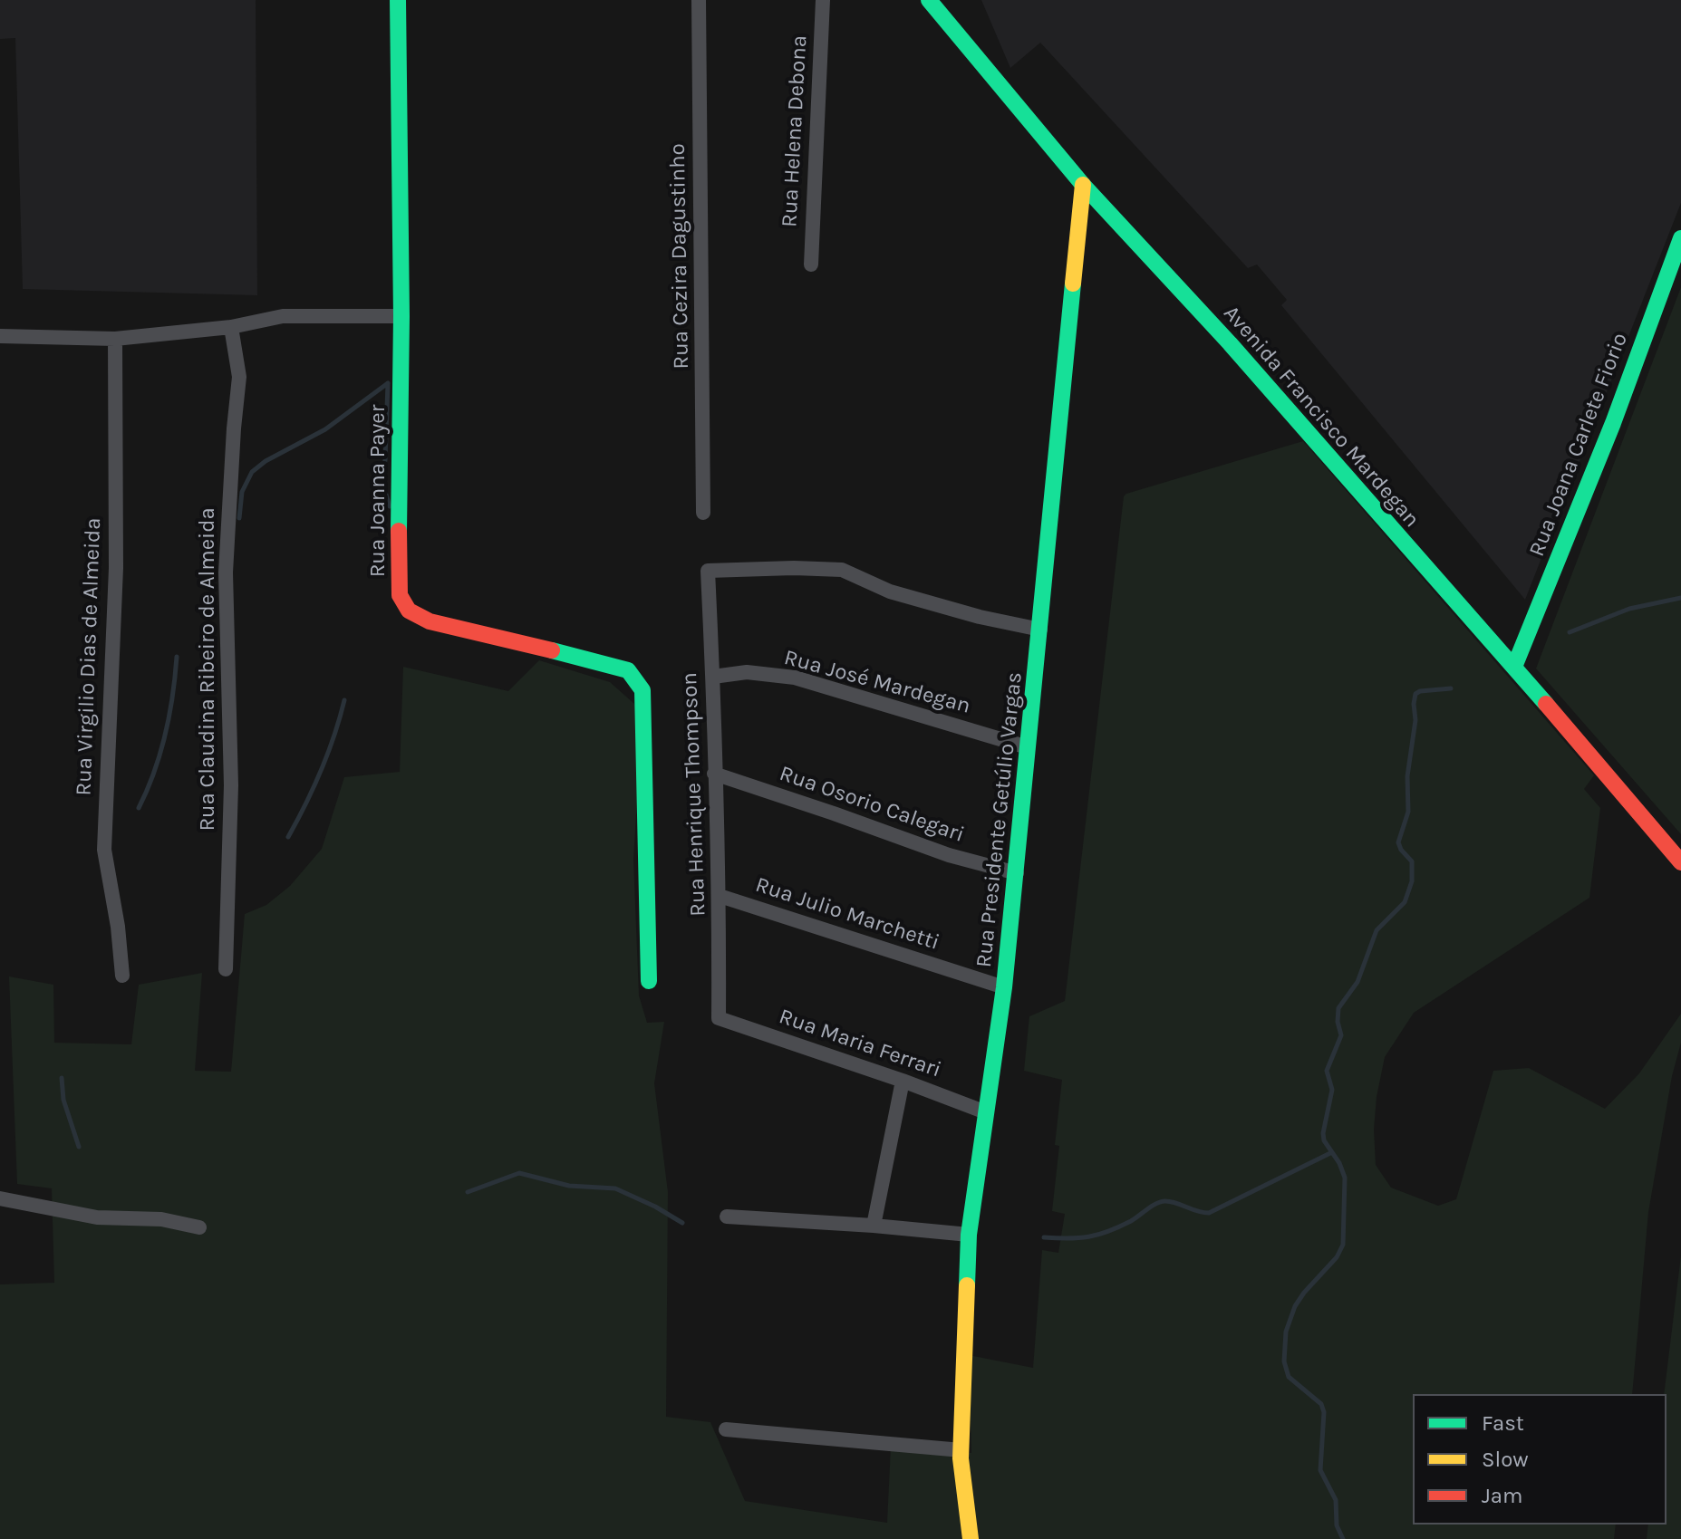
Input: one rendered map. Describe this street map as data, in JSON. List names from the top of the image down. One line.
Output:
{"streets":{"street":["Rua Helena Debona","Rua Cezira Dagustinho","Avenida Francisco Mardegan","Rua Joana Carlete Fiorio","Rua Joanna Payer","Rua Virgilio Dias de Almeida","Rua Claudina Ribeiro de Almeida","Rua José Mardegan","Rua Henrique Thompson","Rua Osorio Calegari","Rua Presidente Getúlio Vargas","Rua Julio Marchetti","Rua Maria Ferrari"]},"crossings":[["Avenida Francisco Mardegan","Rua Joana Carlete Fiorio"],["Avenida Francisco Mardegan","Rua Presidente Getúlio Vargas"],["Rua José Mardegan","Rua Henrique Thompson"],["Rua José Mardegan","Rua Presidente Getúlio Vargas"],["Rua Henrique Thompson","Rua Osorio Calegari"],["Rua Henrique Thompson","Rua Presidente Getúlio Vargas"],["Rua Henrique Thompson","Rua Julio Marchetti"],["Rua Henrique Thompson","Rua Maria Ferrari"],["Rua Osorio Calegari","Rua Presidente Getúlio Vargas"],["Rua Presidente Getúlio Vargas","Rua Julio Marchetti"],["Rua Presidente Getúlio Vargas","Rua Maria Ferrari"]],"legend":["Fast","Slow","Jam"]}
